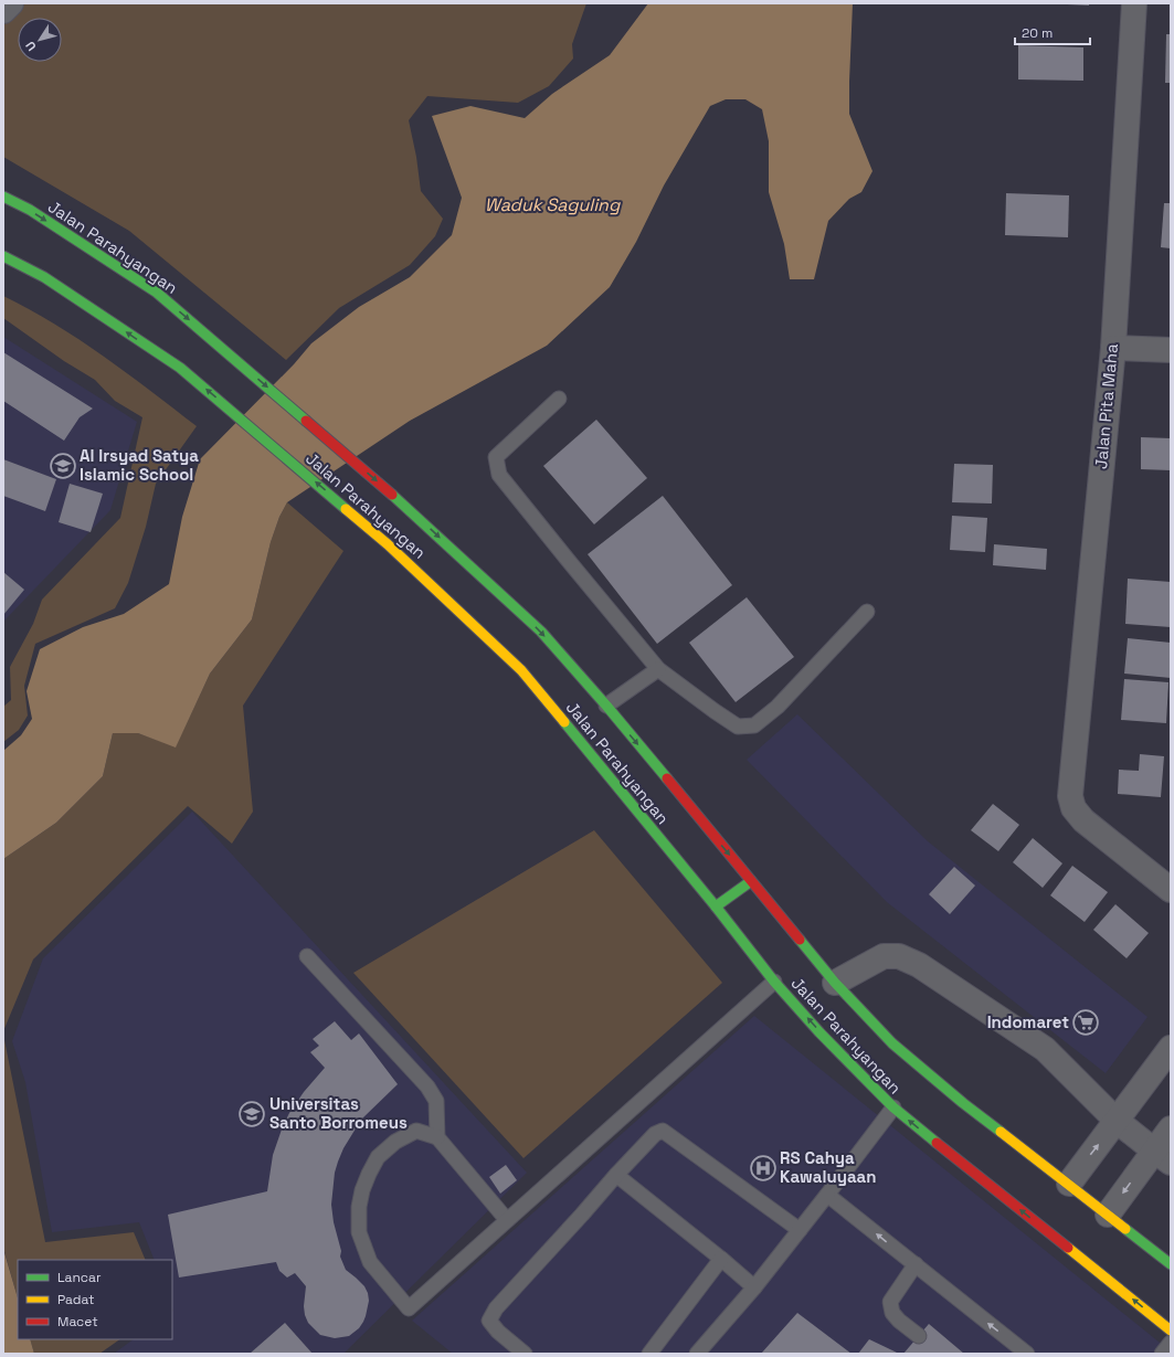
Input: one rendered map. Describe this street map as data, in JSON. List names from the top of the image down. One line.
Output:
{"streets":{"main road":["Jalan Parahyangan"],"street":["Jalan Pita Maha"]},"water":["Waduk Saguling"],"places":{"school or university":["Al Irsyad Satya Islamic School","Universitas Santo Borromeus"],"supermarket":["Indomaret"],"hospital":["RS Cahya Kawaluyaan"]},"legend":["Lancar","Padat","Macet"],"scale_bar":"20 m","north":"bottom left"}
